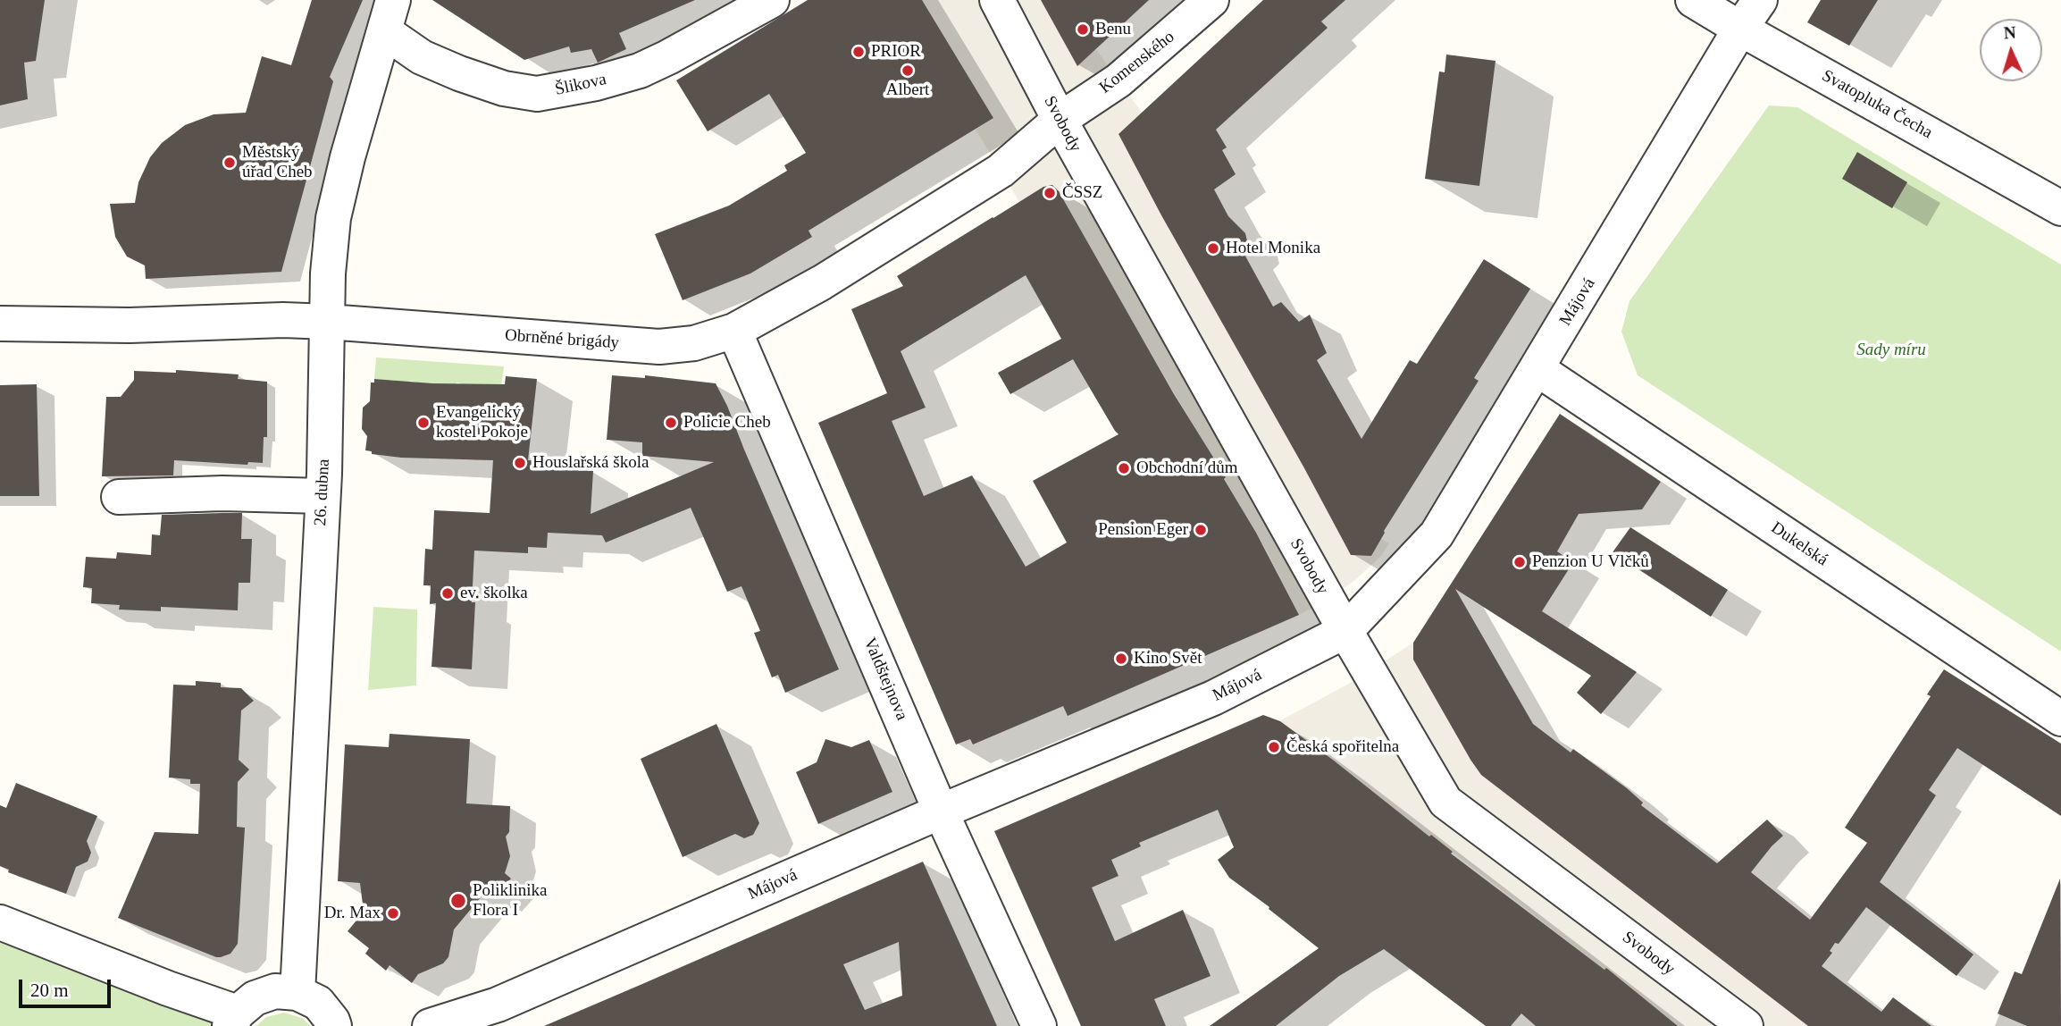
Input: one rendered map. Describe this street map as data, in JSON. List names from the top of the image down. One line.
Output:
{"streets":{"street":["Komenského","Šlikova","Svatopluka Čecha","Svobody","Májová","Obrněné brigády","26. dubna","Dukelská","Valdštejnova"]},"crossings":[["Komenského","Svobody"],["Komenského","Obrněné brigády"],["Šlikova","26. dubna"],["Svatopluka Čecha","Májová"],["Svobody","Májová"],["Svobody","Obrněné brigády"],["Májová","Dukelská"],["Májová","Valdštejnova"],["Obrněné brigády","26. dubna"],["Obrněné brigády","Valdštejnova"]],"parks":["Sady míru"],"places":["Benu","PRIOR","Albert","Městský úřad Cheb","ČSSZ","Hotel Monika","Evangelický kostel Pokoje","Policie Cheb","Houslařská škola","Obchodní dům","Pension Eger","Penzion U Vlčků","ev. školka","Kino Svět","Česká spořitelna","Poliklinika Flora I","Dr. Max"],"scale_bar":"20 m","north":"top"}
